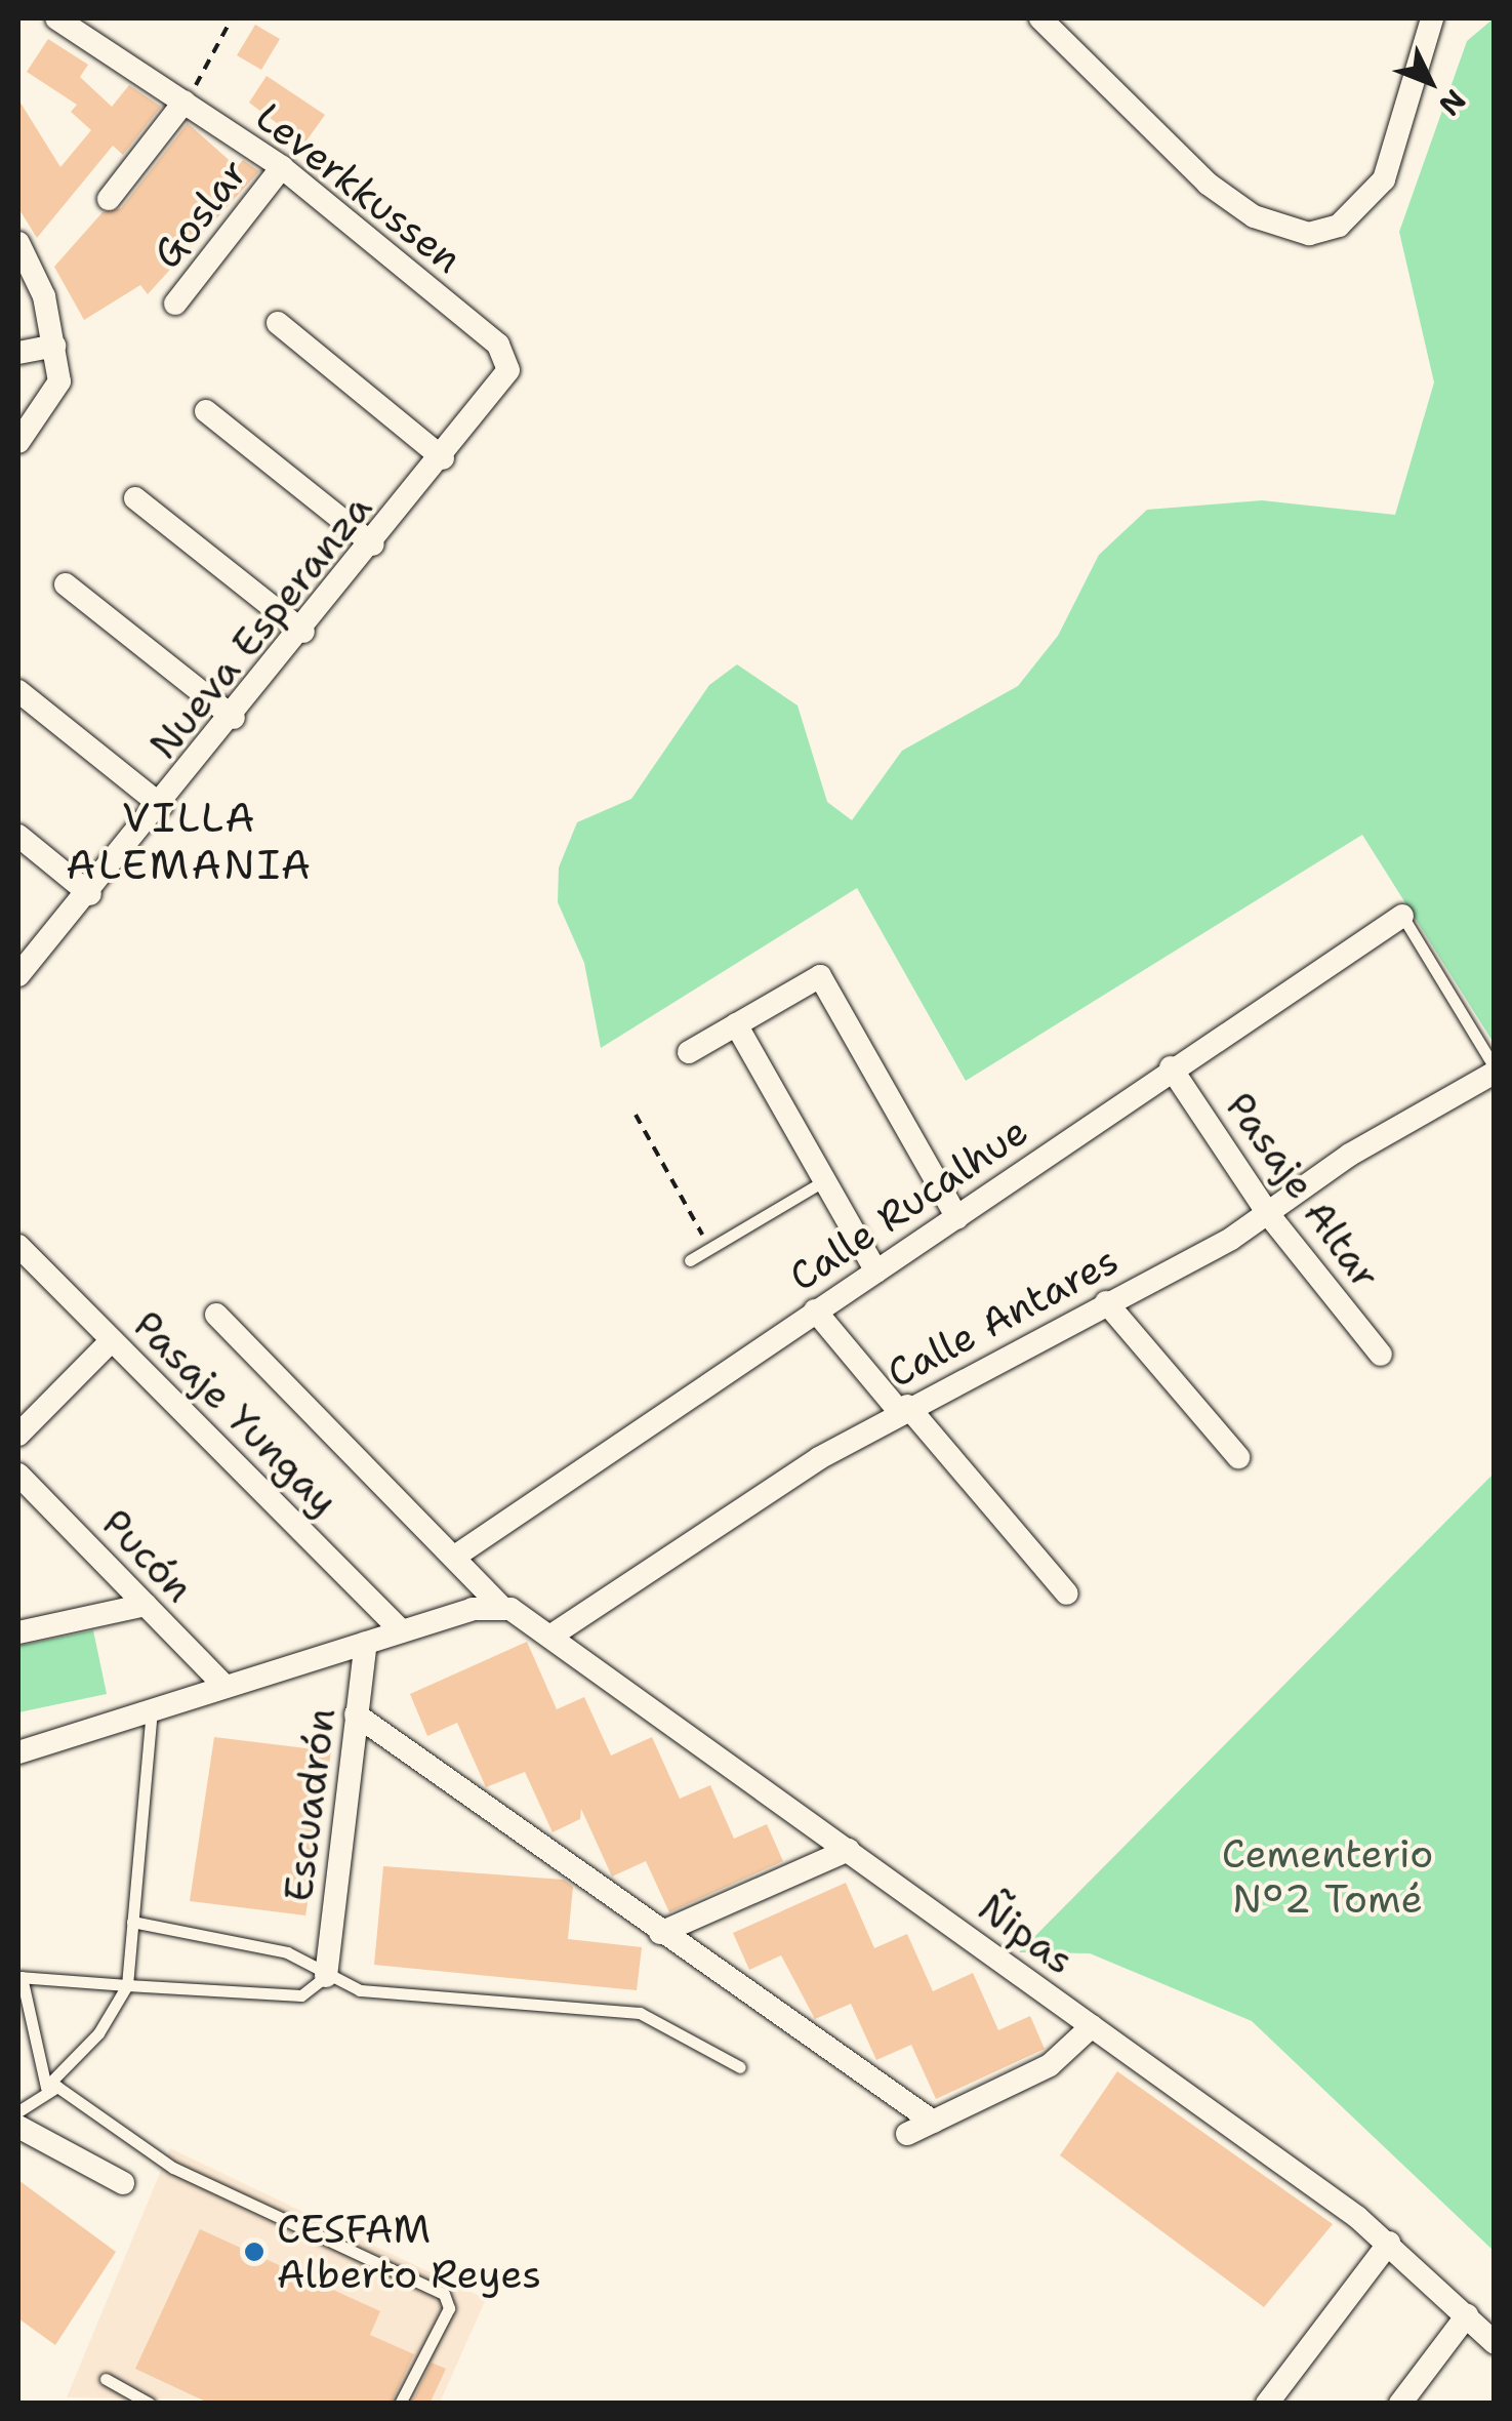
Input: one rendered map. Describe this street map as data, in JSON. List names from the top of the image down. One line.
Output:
{"streets":{"street":["Leverkkussen","Goslar","Nueva Esperanza","Pasaje Altar","Calle Rucalhue","Calle Antares","Pasaje Yungay","Pucón","Escuadrón","Ñipas"]},"crossings":[["Leverkkussen","Goslar"],["Leverkkussen","Nueva Esperanza"],["Pasaje Altar","Calle Rucalhue"],["Pasaje Altar","Calle Antares"],["Calle Rucalhue","Ñipas"],["Calle Antares","Ñipas"]],"districts":["VILLA ALEMANIA"],"parks":["Cementerio N°2 Tomé"],"places":["CESFAM Alberto Reyes"],"north":"bottom right"}
